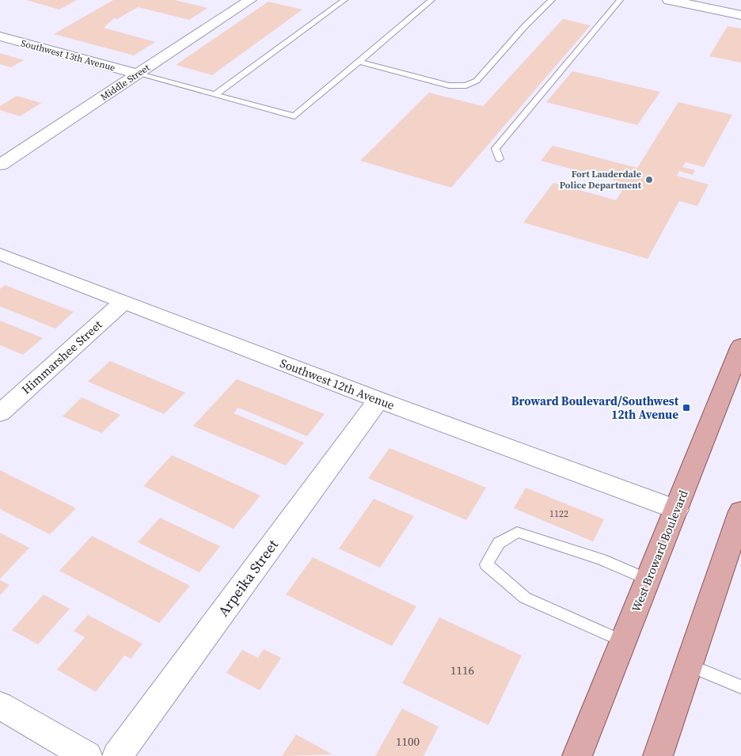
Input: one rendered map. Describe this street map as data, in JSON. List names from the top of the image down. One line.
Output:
{"streets":{"main road":["West Broward Boulevard"],"street":["Southwest 13th Avenue","Middle Street","Himmarshee Street","Southwest 12th Avenue","Arpeika Street"]},"crossings":[["Southwest 13th Avenue","Middle Street"],["Himmarshee Street","Southwest 12th Avenue"],["Southwest 12th Avenue","West Broward Boulevard"],["Southwest 12th Avenue","Arpeika Street"]],"places":{"other":["Fort Lauderdale Police Department"],"transit":["Broward Boulevard/Southwest 12th Avenue"]},"house_numbers":["1122","1116","1100"]}
